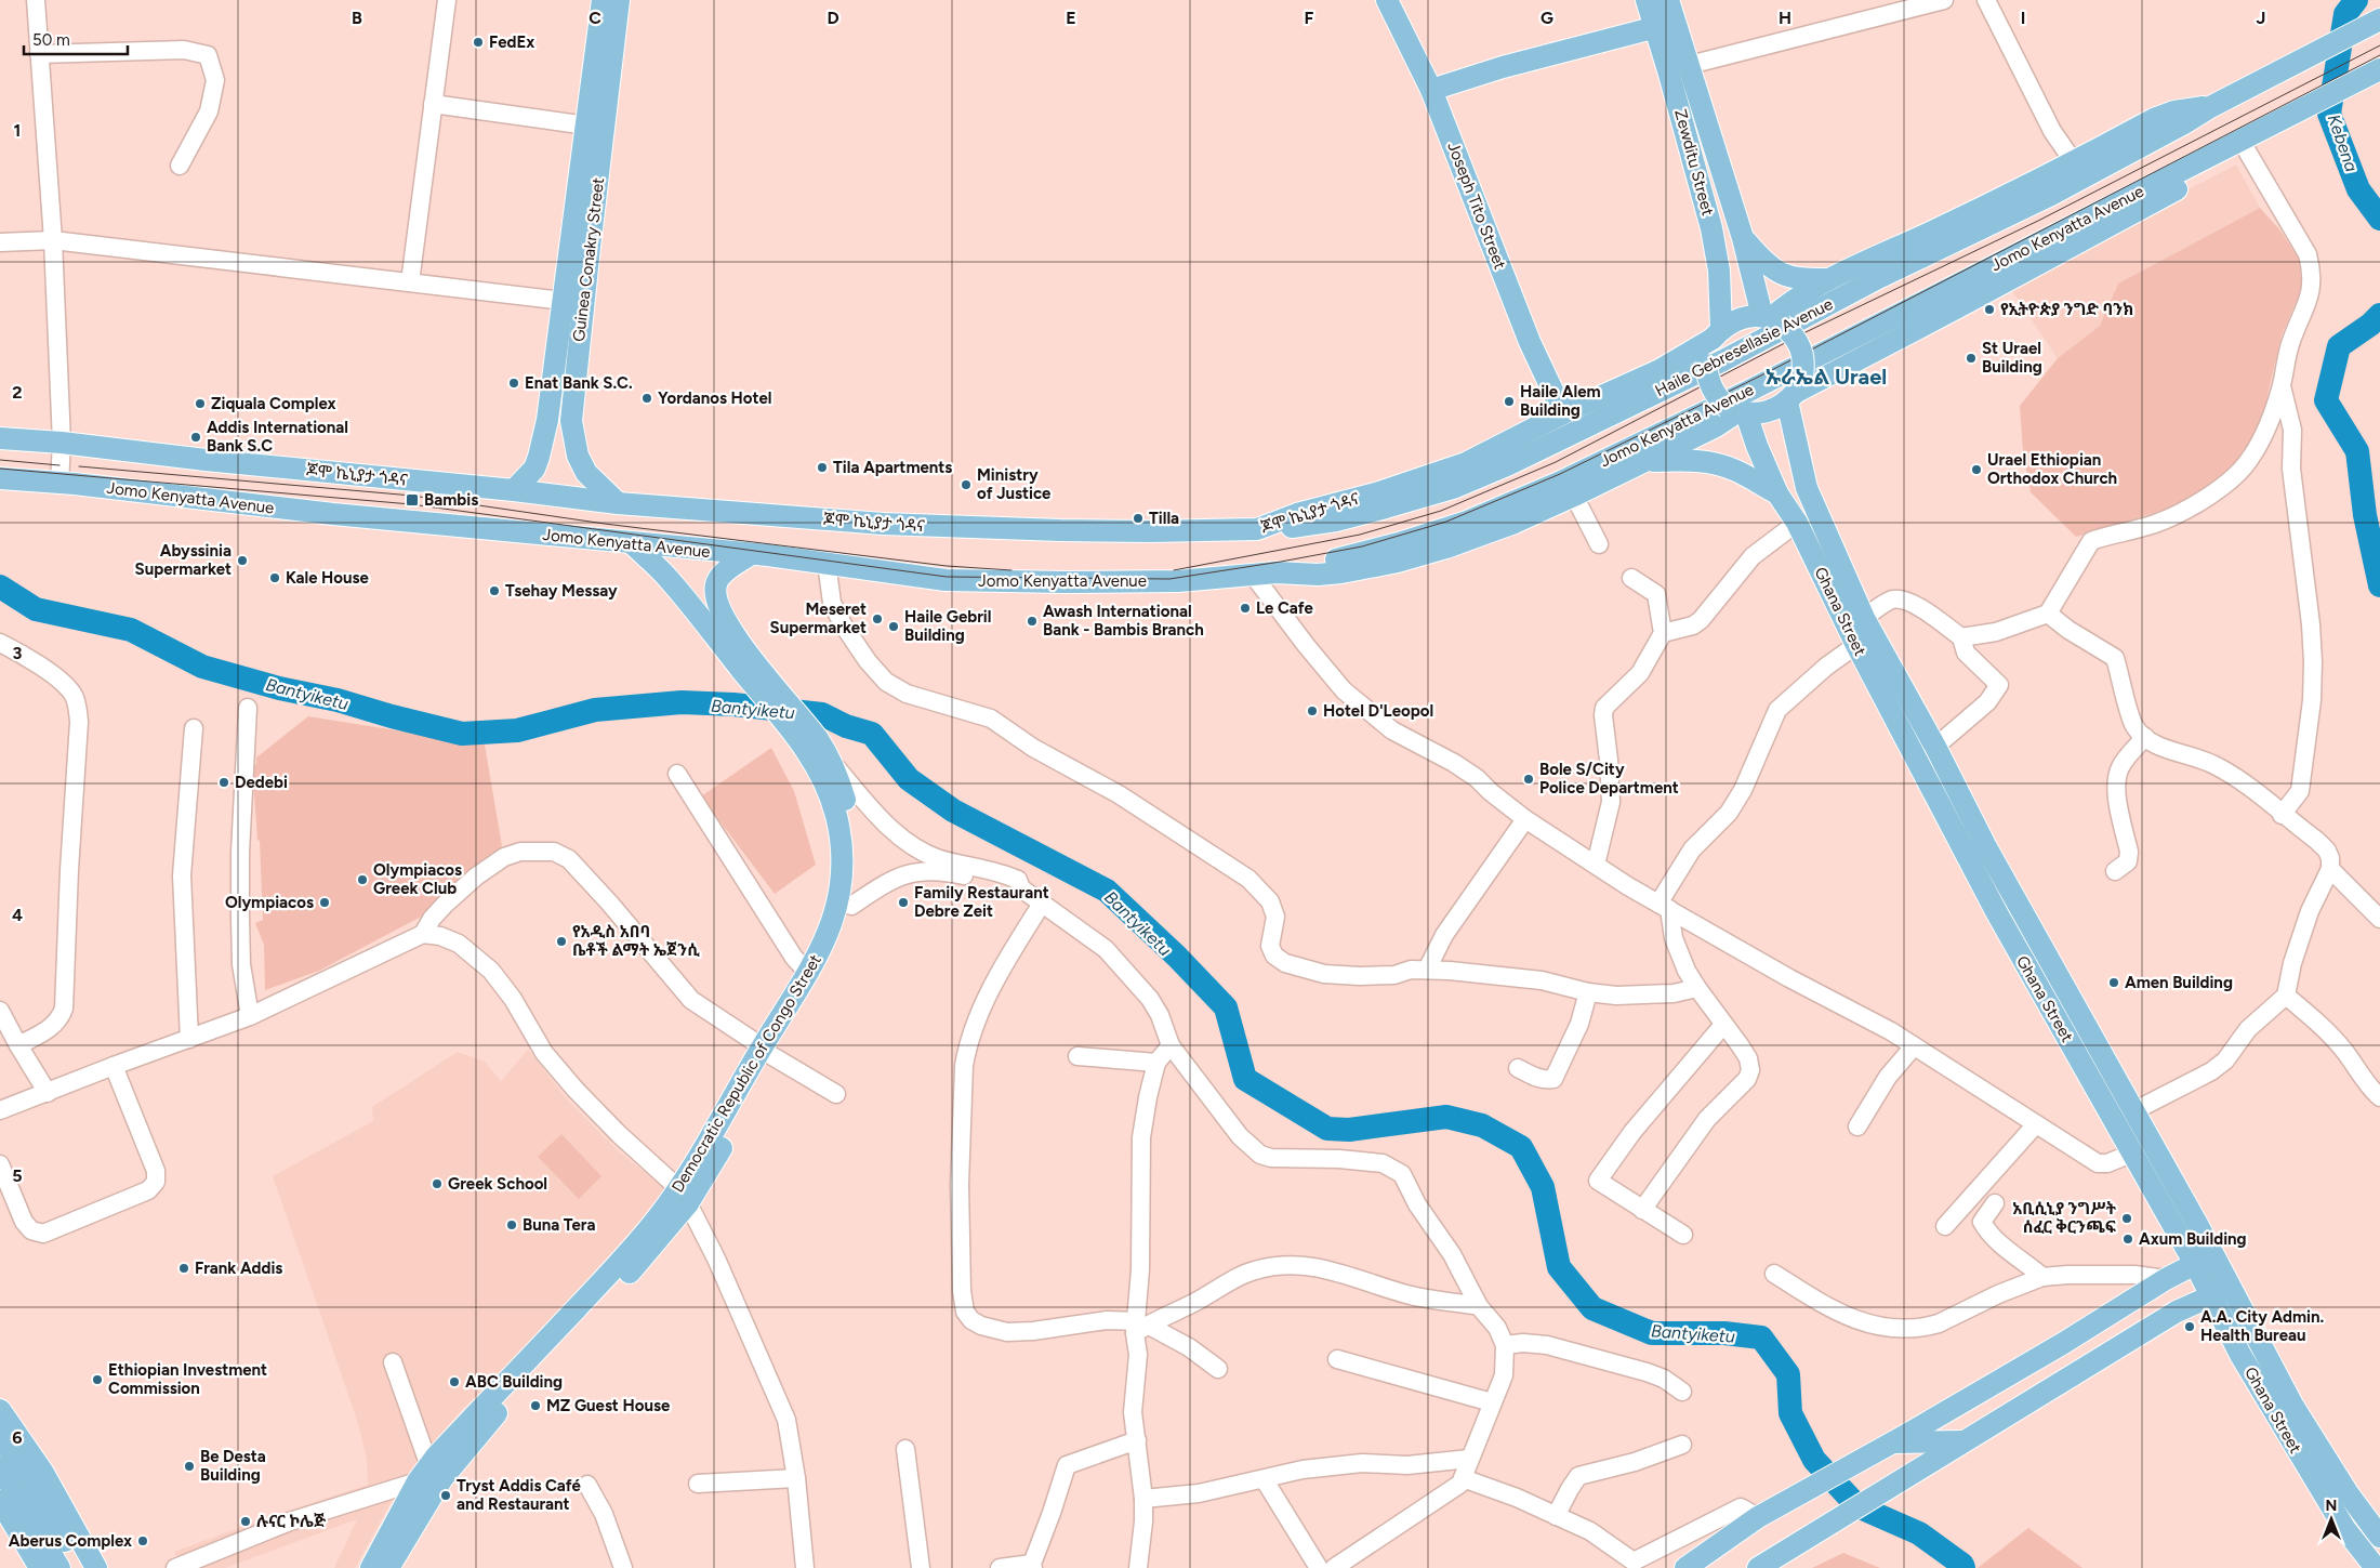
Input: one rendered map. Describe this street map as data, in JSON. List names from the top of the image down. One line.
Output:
{"streets":{"main road":["Zewditu Street","Joseph Tito Street","Jomo Kenyatta Avenue","Guinea Conakry Street","Haile Gebresellasie Avenue","ጆሞ ኬኒያታ ጎዳና","Ghana Street","Democratic Republic of Congo Street"]},"crossings":[["Zewditu Street","Haile Gebresellasie Avenue"],["Zewditu Street","ጆሞ ኬኒያታ ጎዳና"],["Zewditu Street","Ghana Street"],["Joseph Tito Street","ጆሞ ኬኒያታ ጎዳና"],["Jomo Kenyatta Avenue","Democratic Republic of Congo Street"],["Guinea Conakry Street","ጆሞ ኬኒያታ ጎዳና"],["Haile Gebresellasie Avenue","ጆሞ ኬኒያታ ጎዳና"],["Haile Gebresellasie Avenue","Ghana Street"],["ጆሞ ኬኒያታ ጎዳና","Ghana Street"]],"districts":["ኡራኤል Urael"],"water":["Kebena","Bantyiketu"],"places":{"other":["FedEx","የኢትዮጵያ ንግድ ባንክ","St Urael Building","Enat Bank S.C.","Yordanos Hotel","Haile Alem Building","Ziquala Complex","Addis International Bank S.C","Tila Apartments","Urael Ethiopian Orthodox Church","Ministry of Justice","Tilla","Abyssinia Supermarket","Kale House","Tsehay Messay","Le Cafe","Meseret Supermarket","Awash International Bank - Bambis Branch","Haile Gebril Building","Hotel D'Leopol","Bole S/City Police Department","Dedebi","Olympiacos Greek Club","Olympiacos","Family Restaurant Debre Zeit","የአዲስ አበባ ቤቶች ልማት ኤጀንሲ","Amen Building","Greek School","አቢሲኒያ ንግሥት ሰፈር ቅርንጫፍ","Buna Tera","Axum Building","Frank Addis","A.A. City Admin. Health Bureau","Ethiopian Investment Commission","ABC Building","MZ Guest House","Be Desta Building","Tryst Addis Café and Restaurant","ሉናር ኮሌጅ","Aberus Complex"],"transit":["Bambis"]},"scale_bar":"50 m","north":"top","grid":{"columns":["B","C","D","E","F","G","H","I","J"],"rows":["1","2","3","4","5","6"]}}
